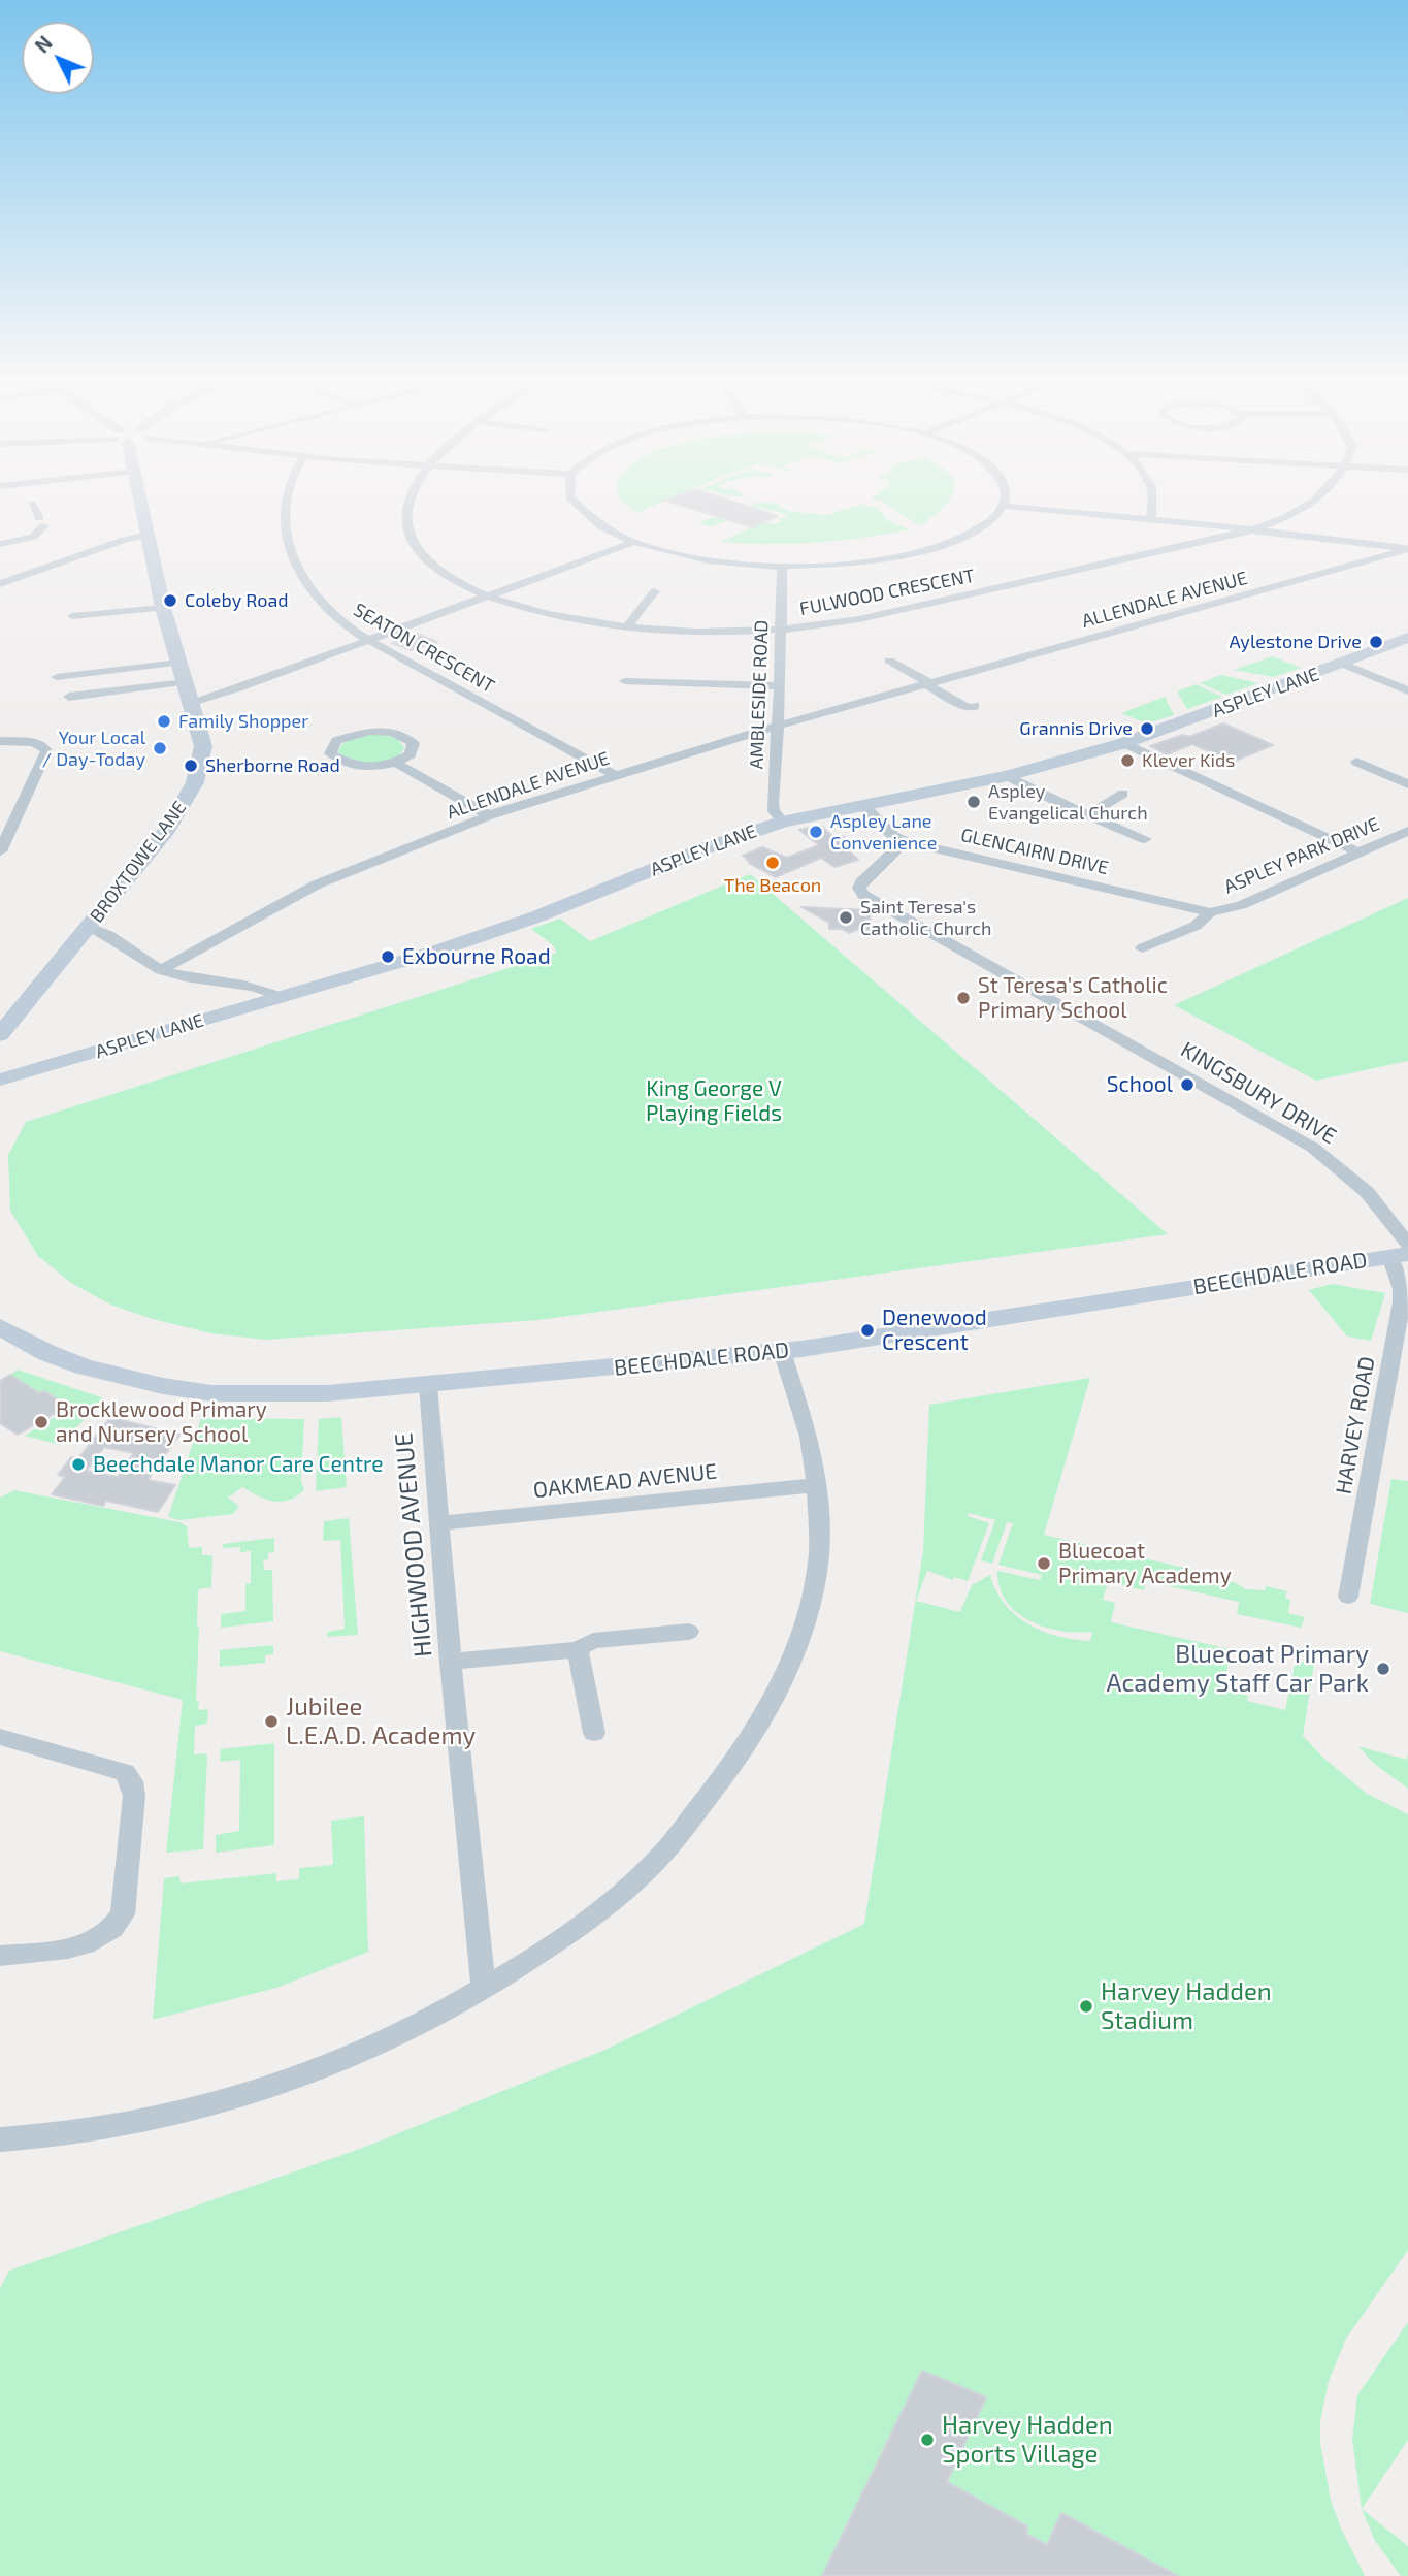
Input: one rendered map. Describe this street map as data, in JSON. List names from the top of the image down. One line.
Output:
{"streets":{"main road":["ASPLEY LANE","BROXTOWE LANE","BEECHDALE ROAD"],"street":["FULWOOD CRESCENT","ALLENDALE AVENUE","SEATON CRESCENT","AMBLESIDE ROAD","GLENCAIRN DRIVE","ASPLEY PARK DRIVE","KINGSBURY DRIVE","HARVEY ROAD","OAKMEAD AVENUE","HIGHWOOD AVENUE"]},"crossings":[["FULWOOD CRESCENT","AMBLESIDE ROAD"],["ALLENDALE AVENUE","SEATON CRESCENT"],["ALLENDALE AVENUE","AMBLESIDE ROAD"],["ASPLEY LANE","AMBLESIDE ROAD"],["ASPLEY LANE","GLENCAIRN DRIVE"],["GLENCAIRN DRIVE","ASPLEY PARK DRIVE"],["GLENCAIRN DRIVE","KINGSBURY DRIVE"],["KINGSBURY DRIVE","BEECHDALE ROAD"],["KINGSBURY DRIVE","HARVEY ROAD"],["BEECHDALE ROAD","HARVEY ROAD"],["BEECHDALE ROAD","HIGHWOOD AVENUE"],["OAKMEAD AVENUE","HIGHWOOD AVENUE"]],"parks":["King George V Playing Fields"],"places":["Coleby Road","Aylestone Drive","Family Shopper","Grannis Drive","Your Local / Day-Today","Klever Kids","Sherborne Road","Aspley Evangelical Church","Aspley Lane Convenience","The Beacon","Saint Teresa's Catholic Church","Exbourne Road","St Teresa's Catholic Primary School","School","Denewood Crescent","Brocklewood Primary and Nursery School","Beechdale Manor Care Centre","Bluecoat Primary Academy","Bluecoat Primary Academy Staff Car Park","Jubilee L.E.A.D. Academy","Harvey Hadden Stadium","Harvey Hadden Sports Village"],"north":"top left"}
